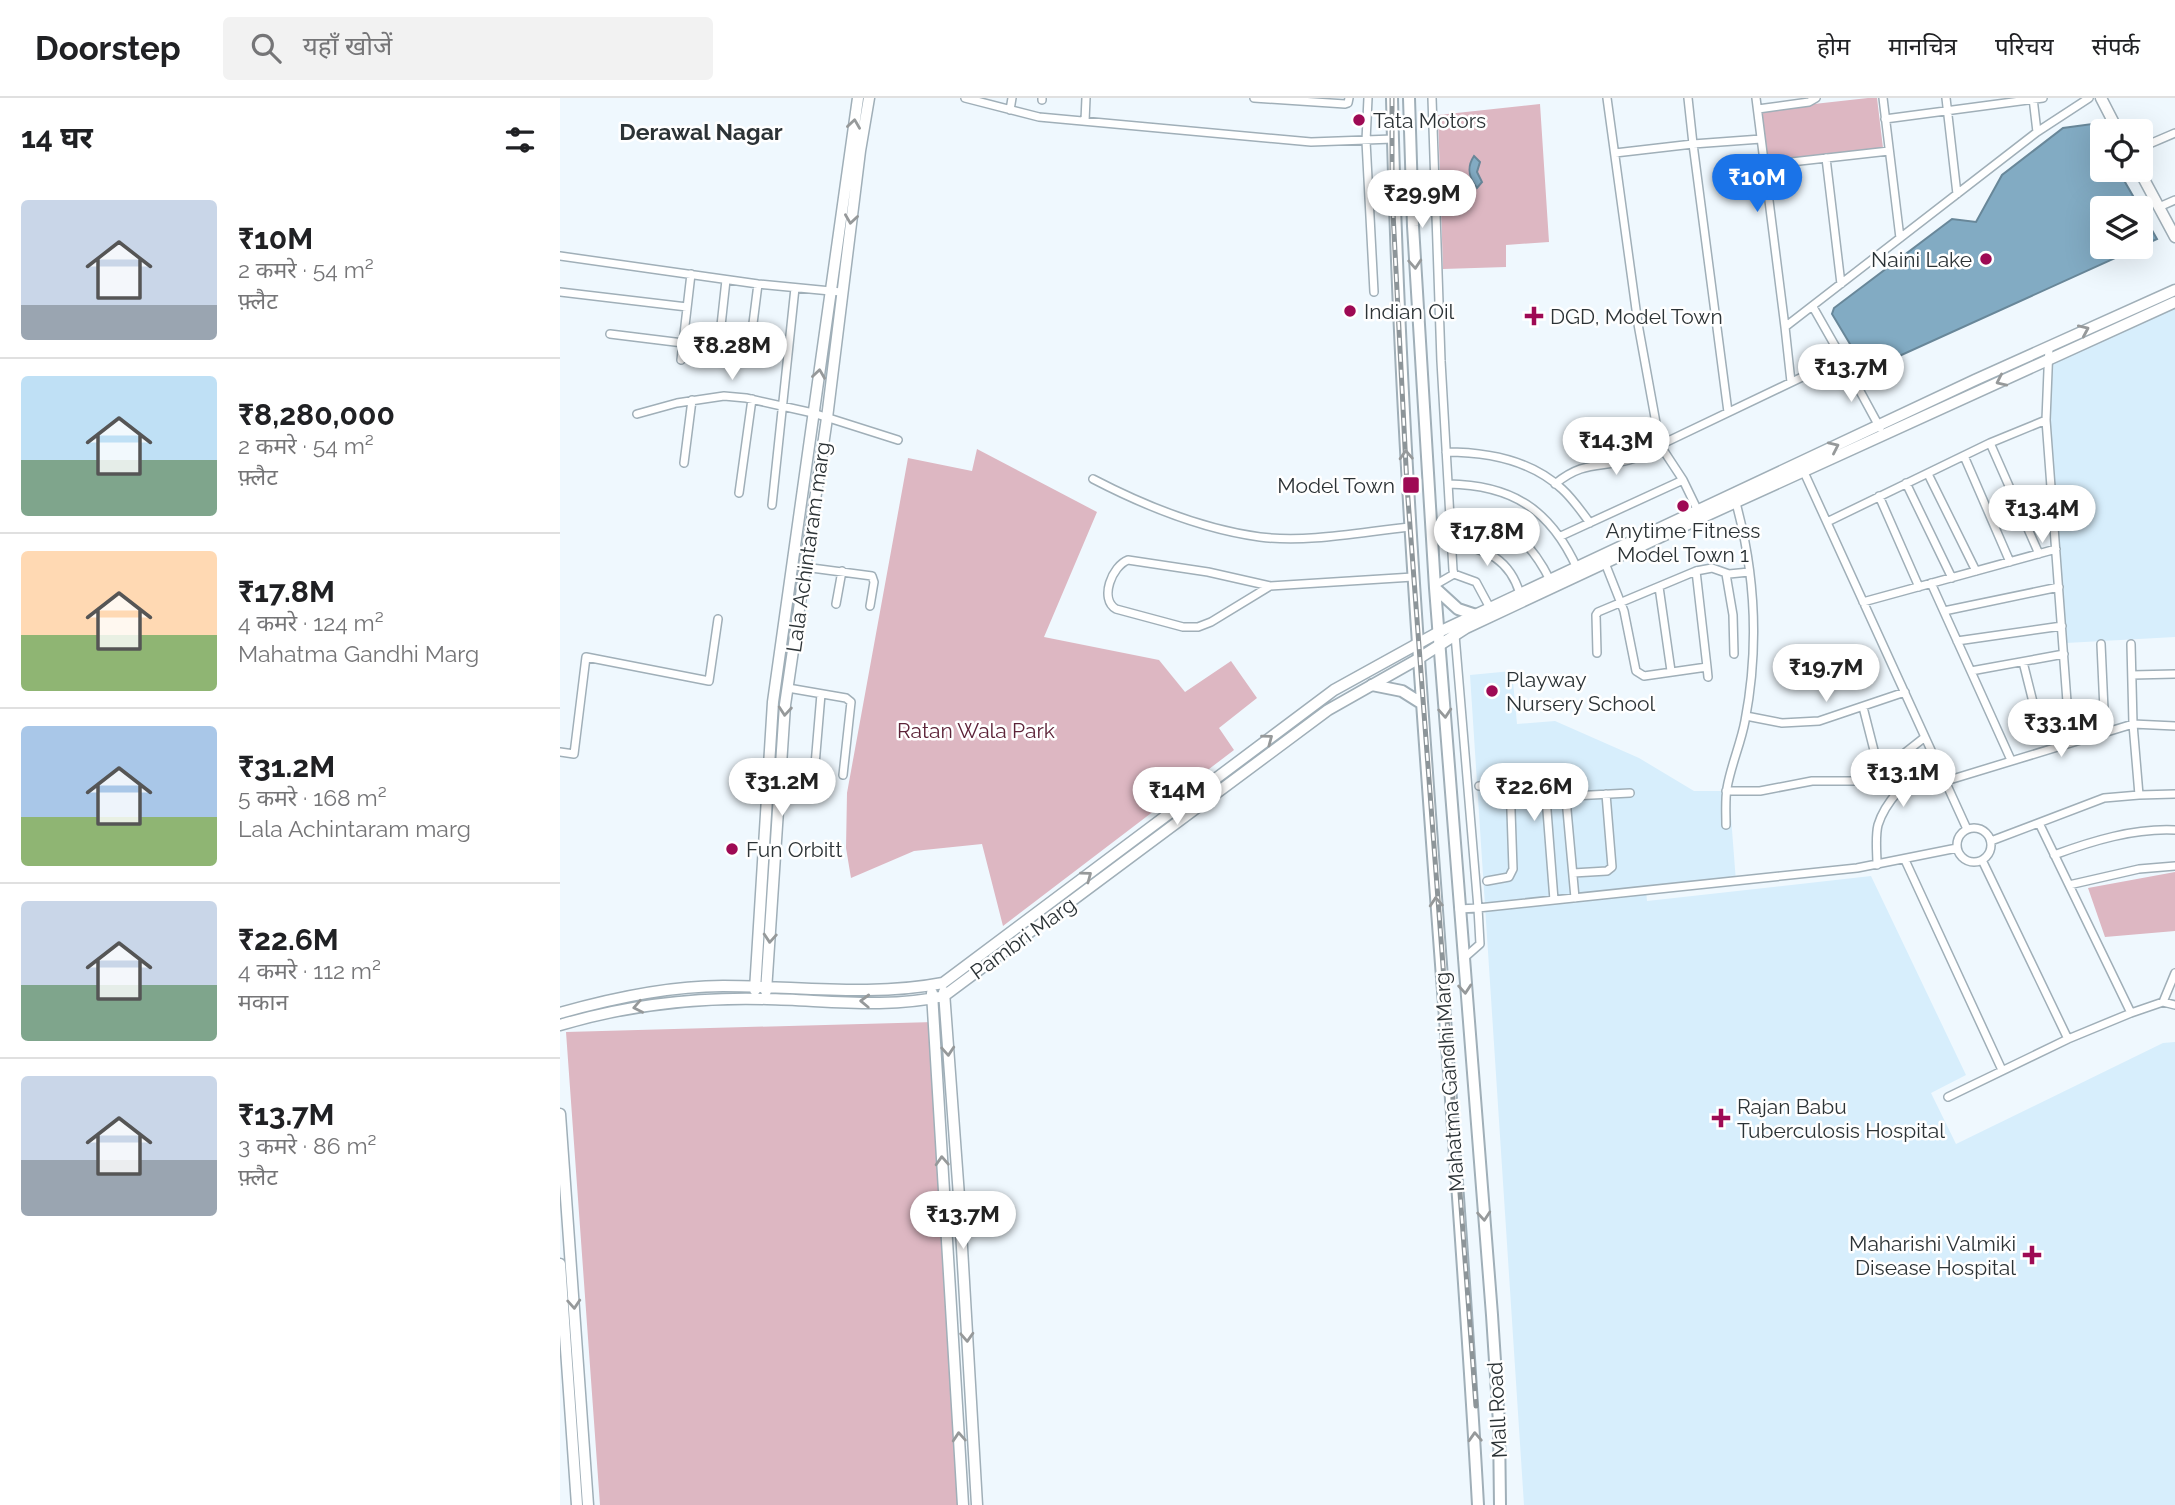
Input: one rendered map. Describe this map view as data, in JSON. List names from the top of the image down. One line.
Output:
{"streets":{"main road":["Mahatma Gandhi Marg","Mall Road"],"street":["Lala Achintaram marg","Pambri Marg"]},"crossings":[["Lala Achintaram marg","Pambri Marg"],["Pambri Marg","Mahatma Gandhi Marg"],["Mahatma Gandhi Marg","Mall Road"]],"districts":["Derawal Nagar"],"parks":["Ratan Wala Park"],"places":{"other":["Tata Motors","Naini Lake","Indian Oil","Anytime Fitness Model Town 1","Playway Nursery School","Fun Orbitt"],"health":["DGD, Model Town","Rajan Babu Tuberculosis Hospital","Maharishi Valmiki Disease Hospital"],"transit":["Model Town"]},"page":{"header":"Doorstep","search":"यहाँ खोजें","nav":["होम","मानचित्र","परिचय","संपर्क"],"heading":"14 घर","price":["₹10M","₹29.9M","₹8.28M","₹13.7M","₹14.3M","₹13.4M","₹17.8M","₹19.7M","₹33.1M","₹13.1M","₹31.2M","₹22.6M","₹14M","₹13.7M"],"list":[{"name":"₹10M","note":"2 कमरे · 54 m² · फ़्लैट"},{"name":"₹8,280,000","note":"2 कमरे · 54 m² · फ़्लैट"},{"name":"₹17.8M","note":"4 कमरे · 124 m² · Mahatma Gandhi Marg"},{"name":"₹31.2M","note":"5 कमरे · 168 m² · Lala Achintaram marg"},{"name":"₹22.6M","note":"4 कमरे · 112 m² · मकान"},{"name":"₹13.7M","note":"3 कमरे · 86 m² · फ़्लैट"}]}}
